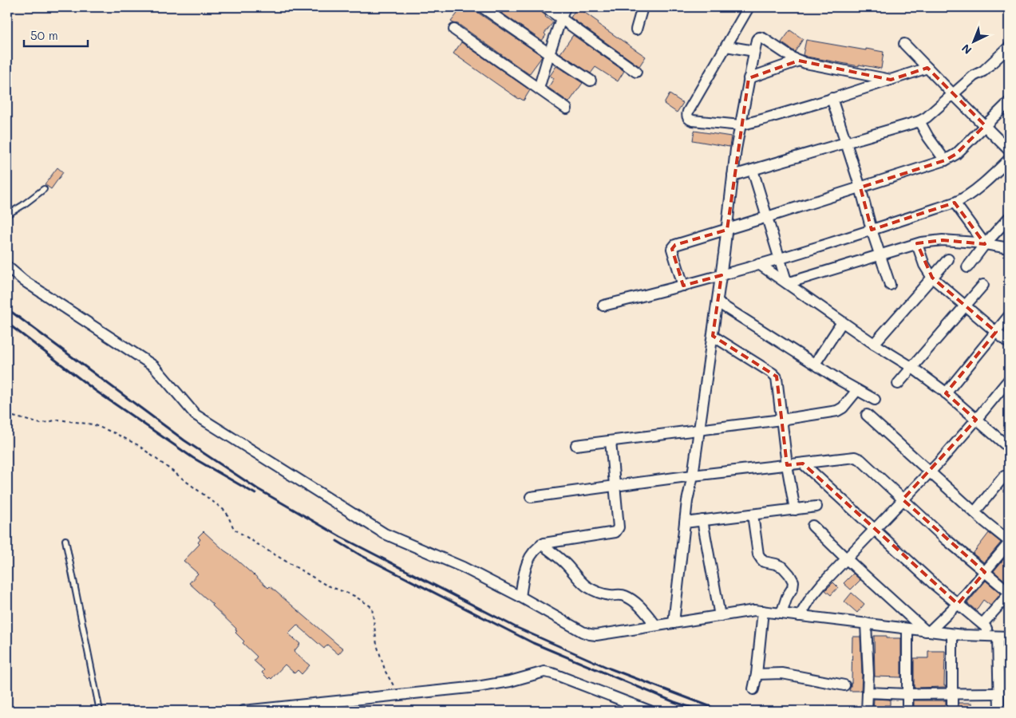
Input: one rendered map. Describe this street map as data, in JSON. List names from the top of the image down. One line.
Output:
{"scale_bar":"50 m","north":"bottom left"}
